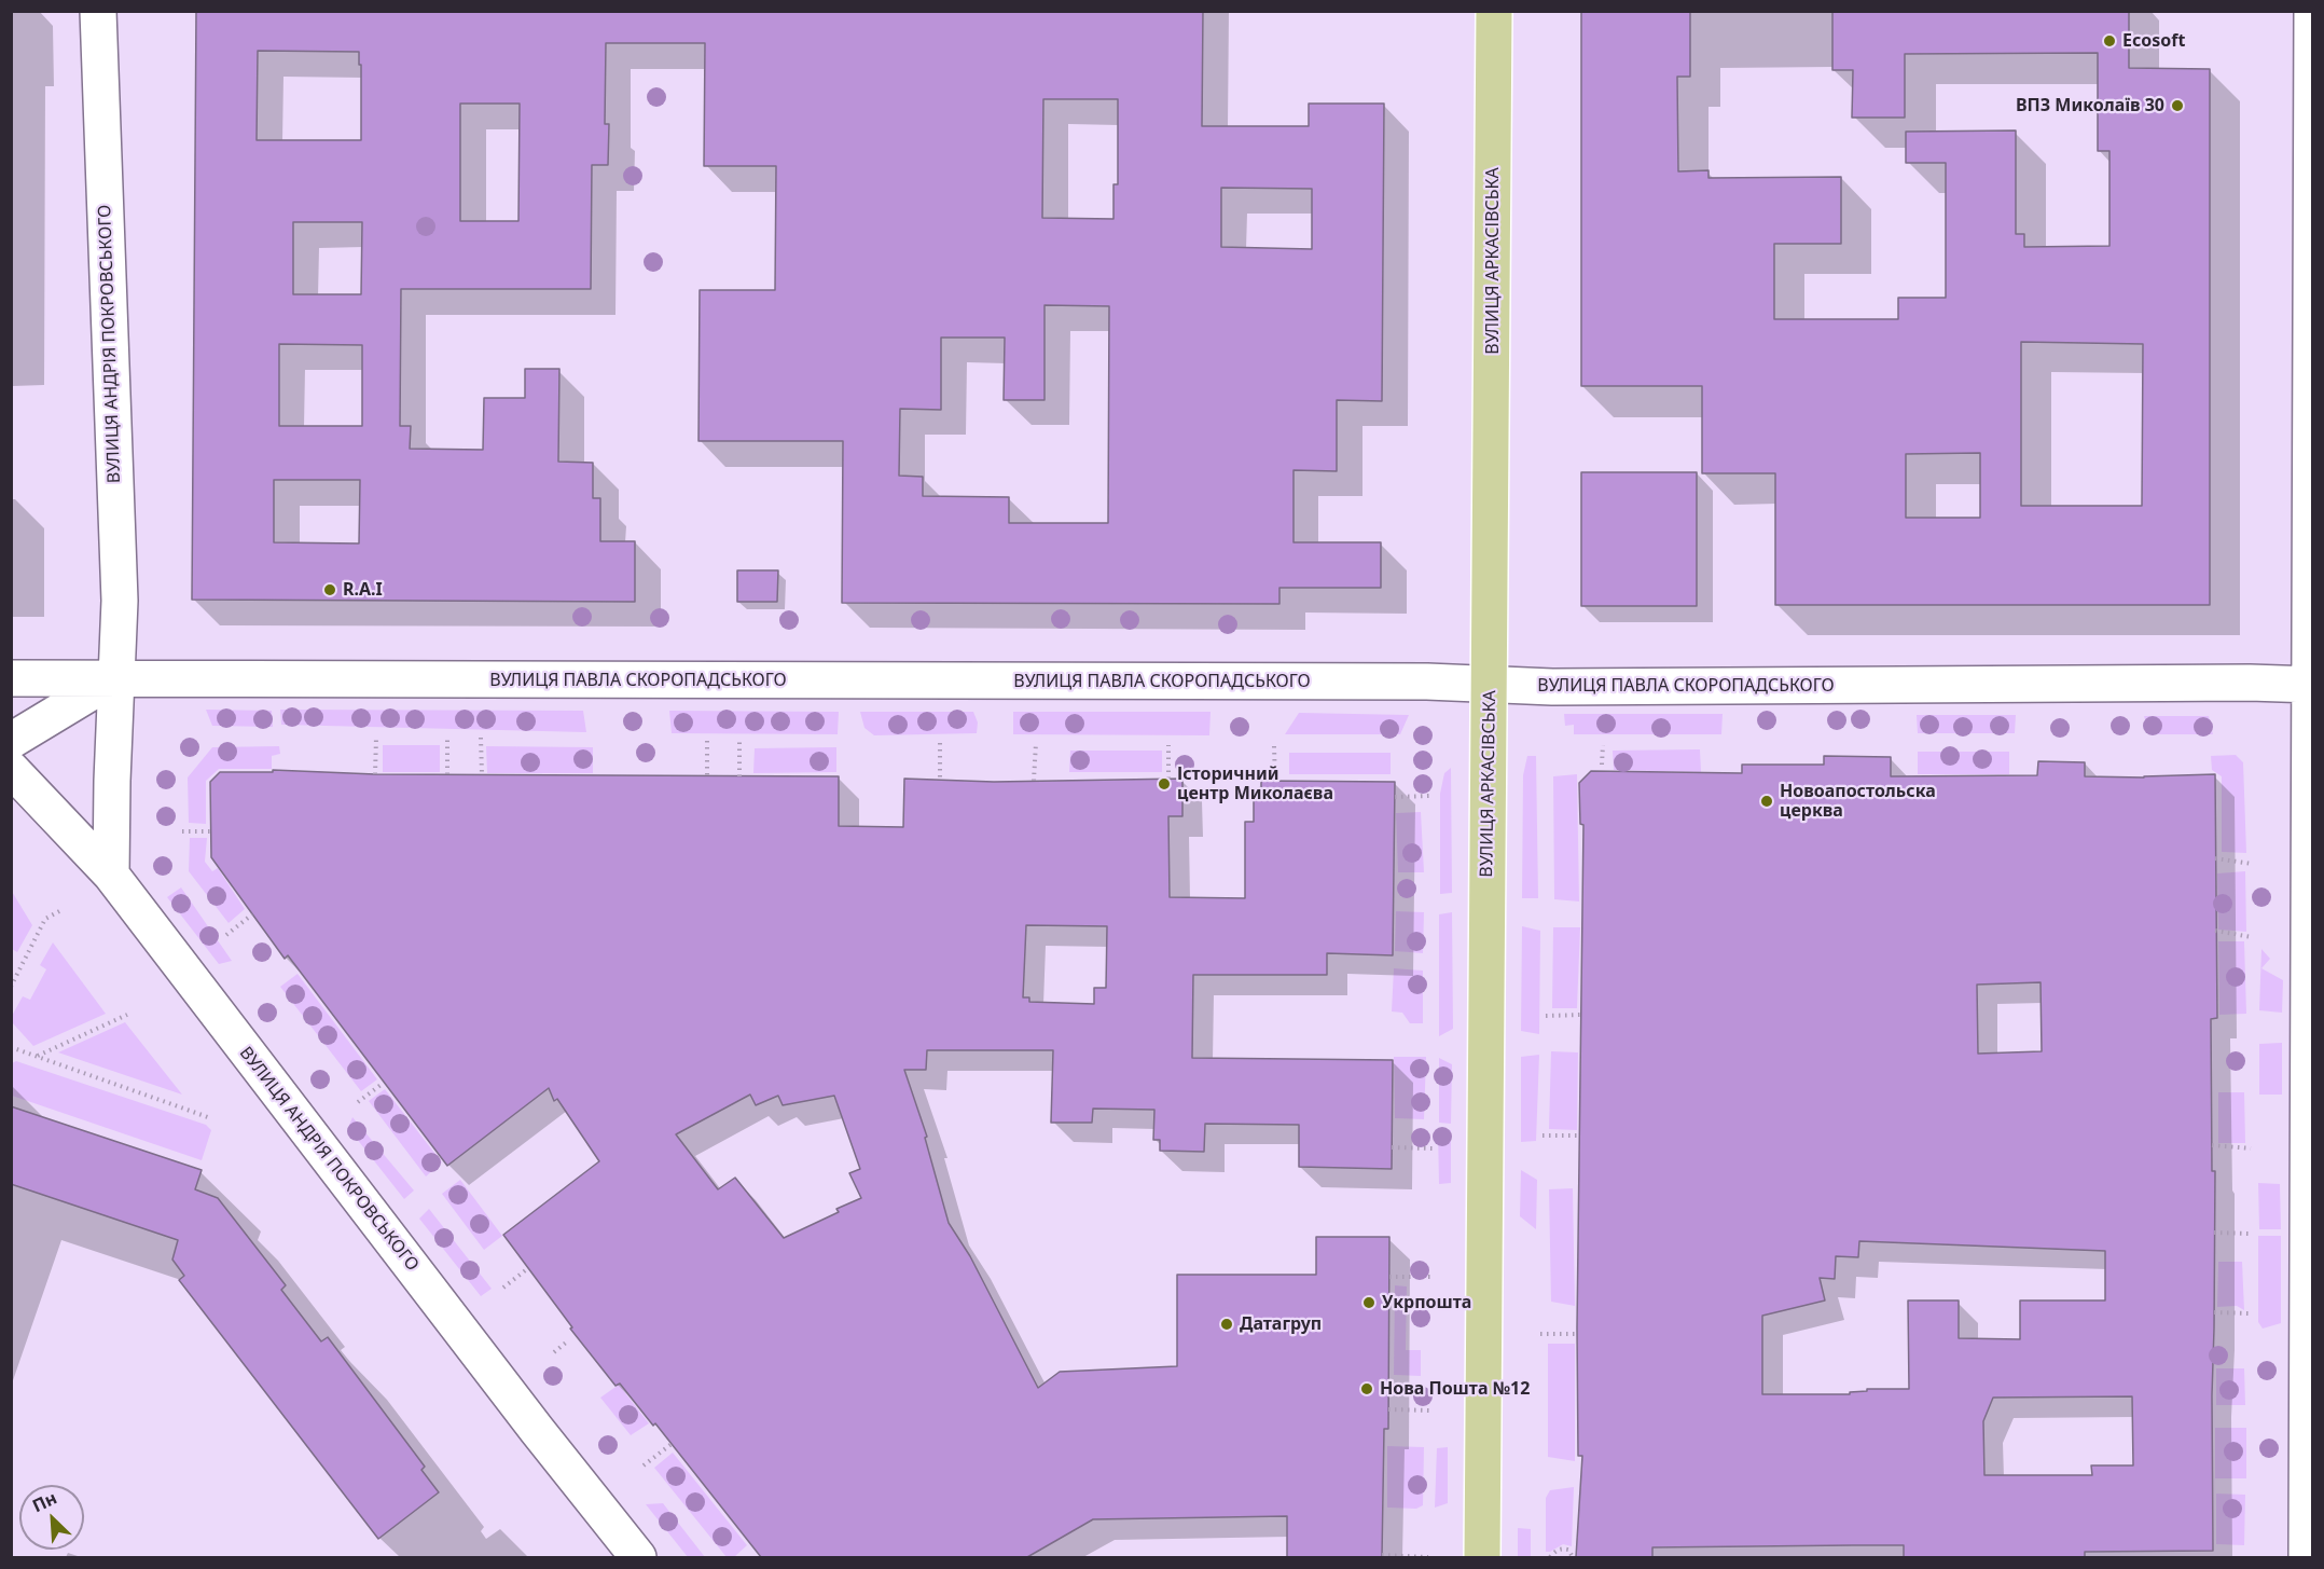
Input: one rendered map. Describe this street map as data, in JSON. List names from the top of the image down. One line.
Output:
{"streets":{"main road":["ВУЛИЦЯ АРКАСІВСЬКА"],"street":["ВУЛИЦЯ АНДРІЯ ПОКРОВСЬКОГО","ВУЛИЦЯ ПАВЛА СКОРОПАДСЬКОГО"]},"crossings":[["ВУЛИЦЯ АРКАСІВСЬКА","ВУЛИЦЯ ПАВЛА СКОРОПАДСЬКОГО"],["ВУЛИЦЯ АНДРІЯ ПОКРОВСЬКОГО","ВУЛИЦЯ ПАВЛА СКОРОПАДСЬКОГО"]],"places":["Ecosoft","ВПЗ Миколаїв 30","R.A.I","Історичний центр Миколаєва","Новоапостольска церква","Укрпошта","Датагруп","Нова Пошта №12"],"north":"top left"}
